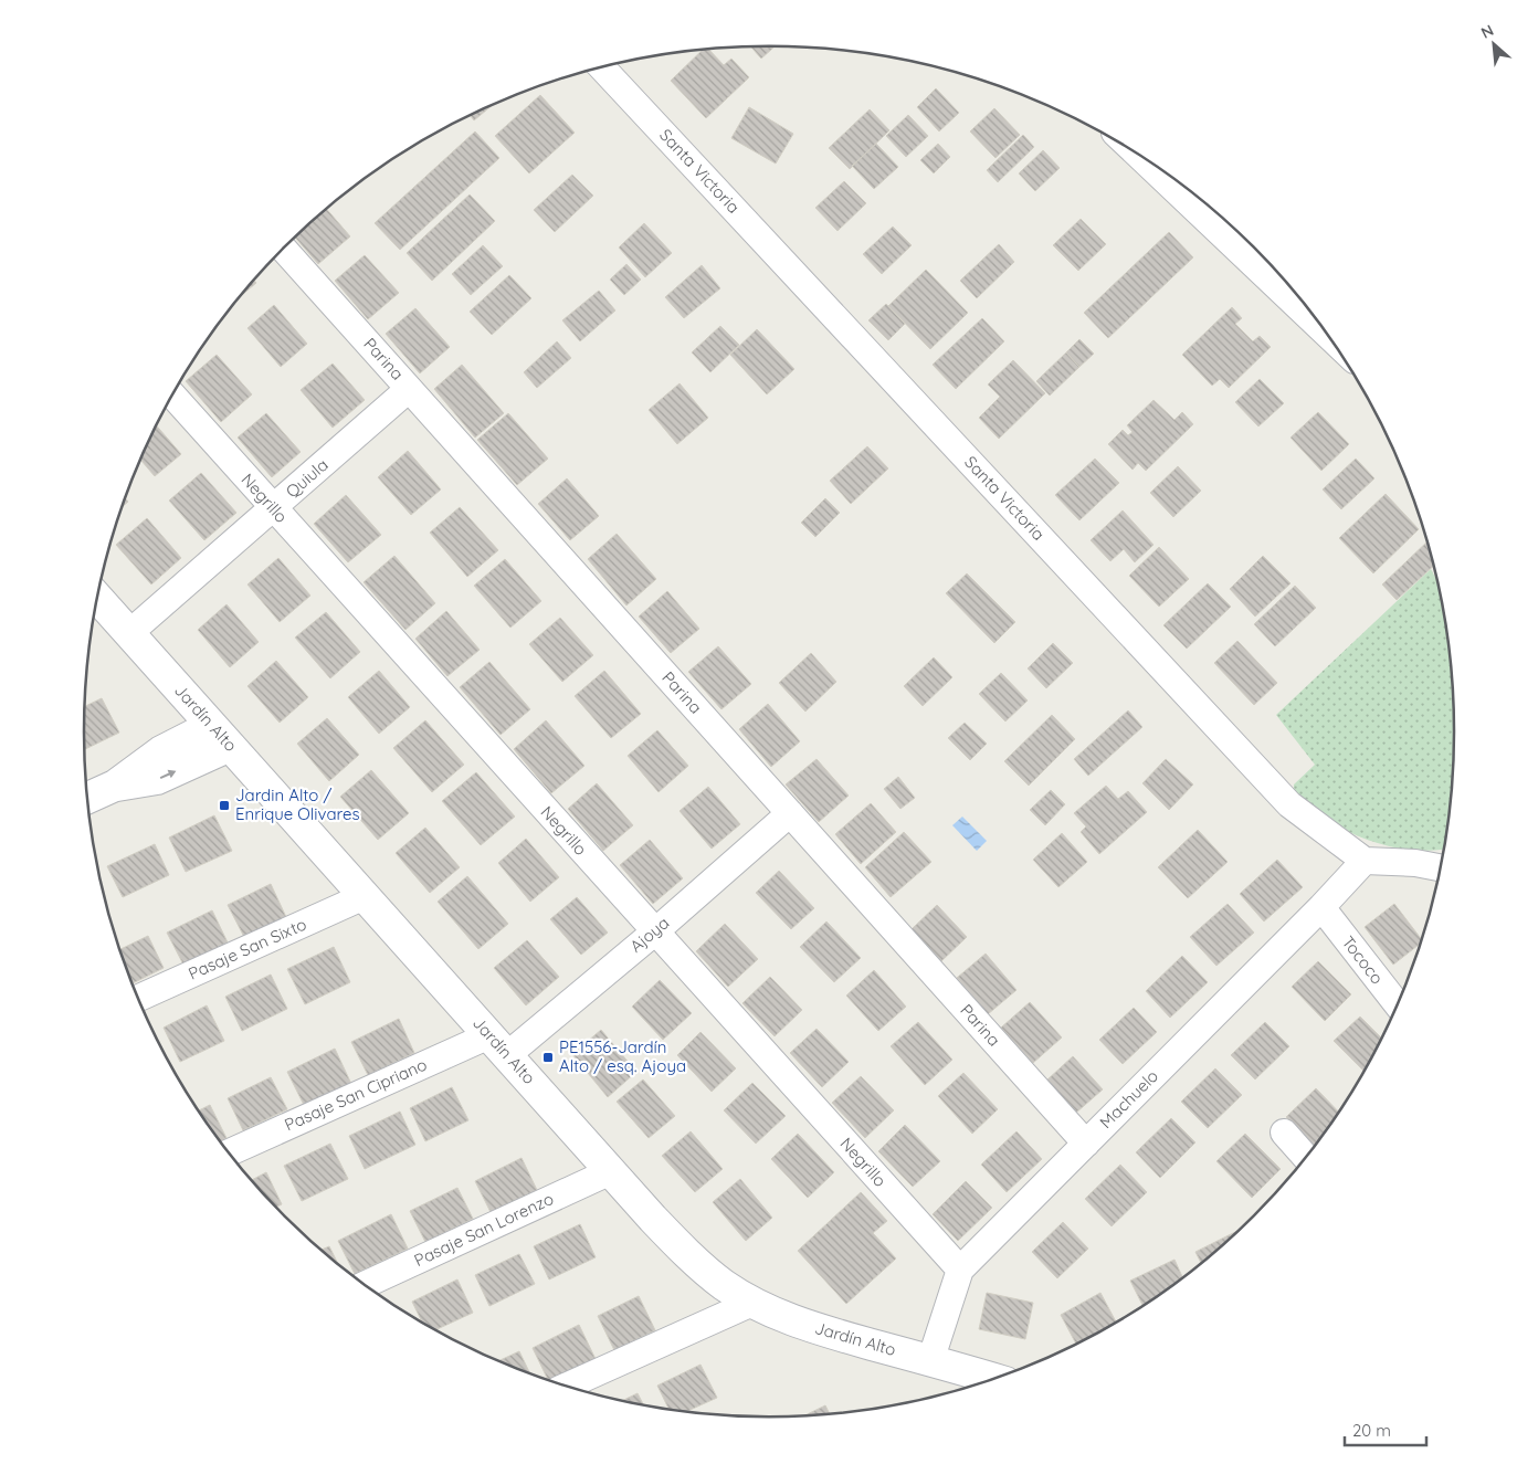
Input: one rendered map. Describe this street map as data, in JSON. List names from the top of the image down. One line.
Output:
{"streets":{"street":["Santa Victoria","Parina","Quiula","Negrillo","Jardín Alto","Ajoya","Pasaje San Sixto","Tococo","Pasaje San Cipriano","Machuelo","Pasaje San Lorenzo"]},"crossings":[["Santa Victoria","Machuelo"],["Parina","Quiula"],["Parina","Ajoya"],["Parina","Machuelo"],["Quiula","Negrillo"],["Quiula","Jardín Alto"],["Negrillo","Ajoya"],["Negrillo","Machuelo"],["Jardín Alto","Ajoya"],["Jardín Alto","Pasaje San Sixto"],["Jardín Alto","Pasaje San Cipriano"],["Jardín Alto","Machuelo"],["Jardín Alto","Pasaje San Lorenzo"],["Ajoya","Pasaje San Cipriano"],["Tococo","Machuelo"]],"places":{"transit":["Jardin Alto / Enrique Olivares","PE1556-Jardín Alto / esq. Ajoya"]},"scale_bar":"20 m","north":"top left"}
